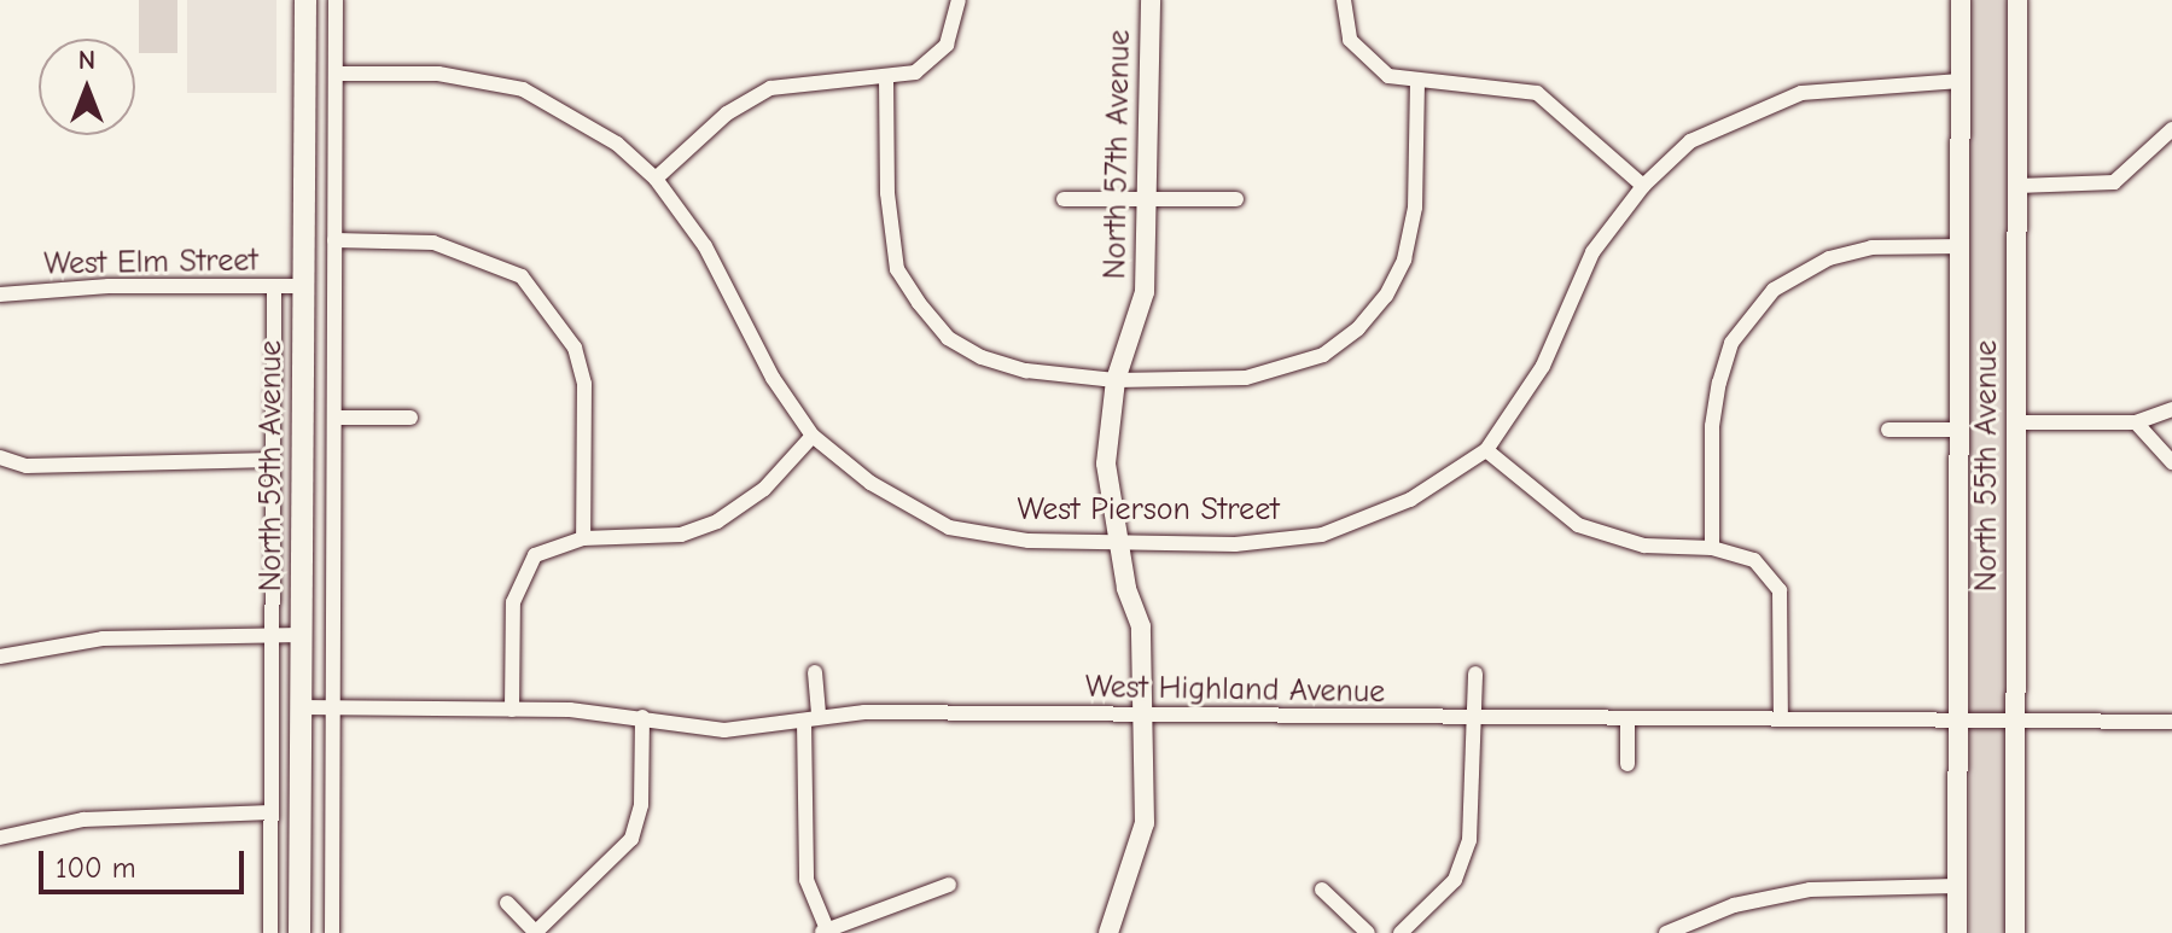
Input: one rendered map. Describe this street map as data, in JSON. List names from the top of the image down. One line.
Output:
{"streets":{"main road":["North 59th Avenue"],"street":["North 57th Avenue","West Elm Street","North 55th Avenue","West Pierson Street","West Highland Avenue"]},"crossings":[["North 57th Avenue","West Pierson Street"],["North 57th Avenue","West Highland Avenue"],["West Elm Street","North 59th Avenue"],["North 59th Avenue","West Pierson Street"],["North 59th Avenue","West Highland Avenue"],["North 55th Avenue","West Pierson Street"],["North 55th Avenue","West Highland Avenue"]],"scale_bar":"100 m","north":"top"}
